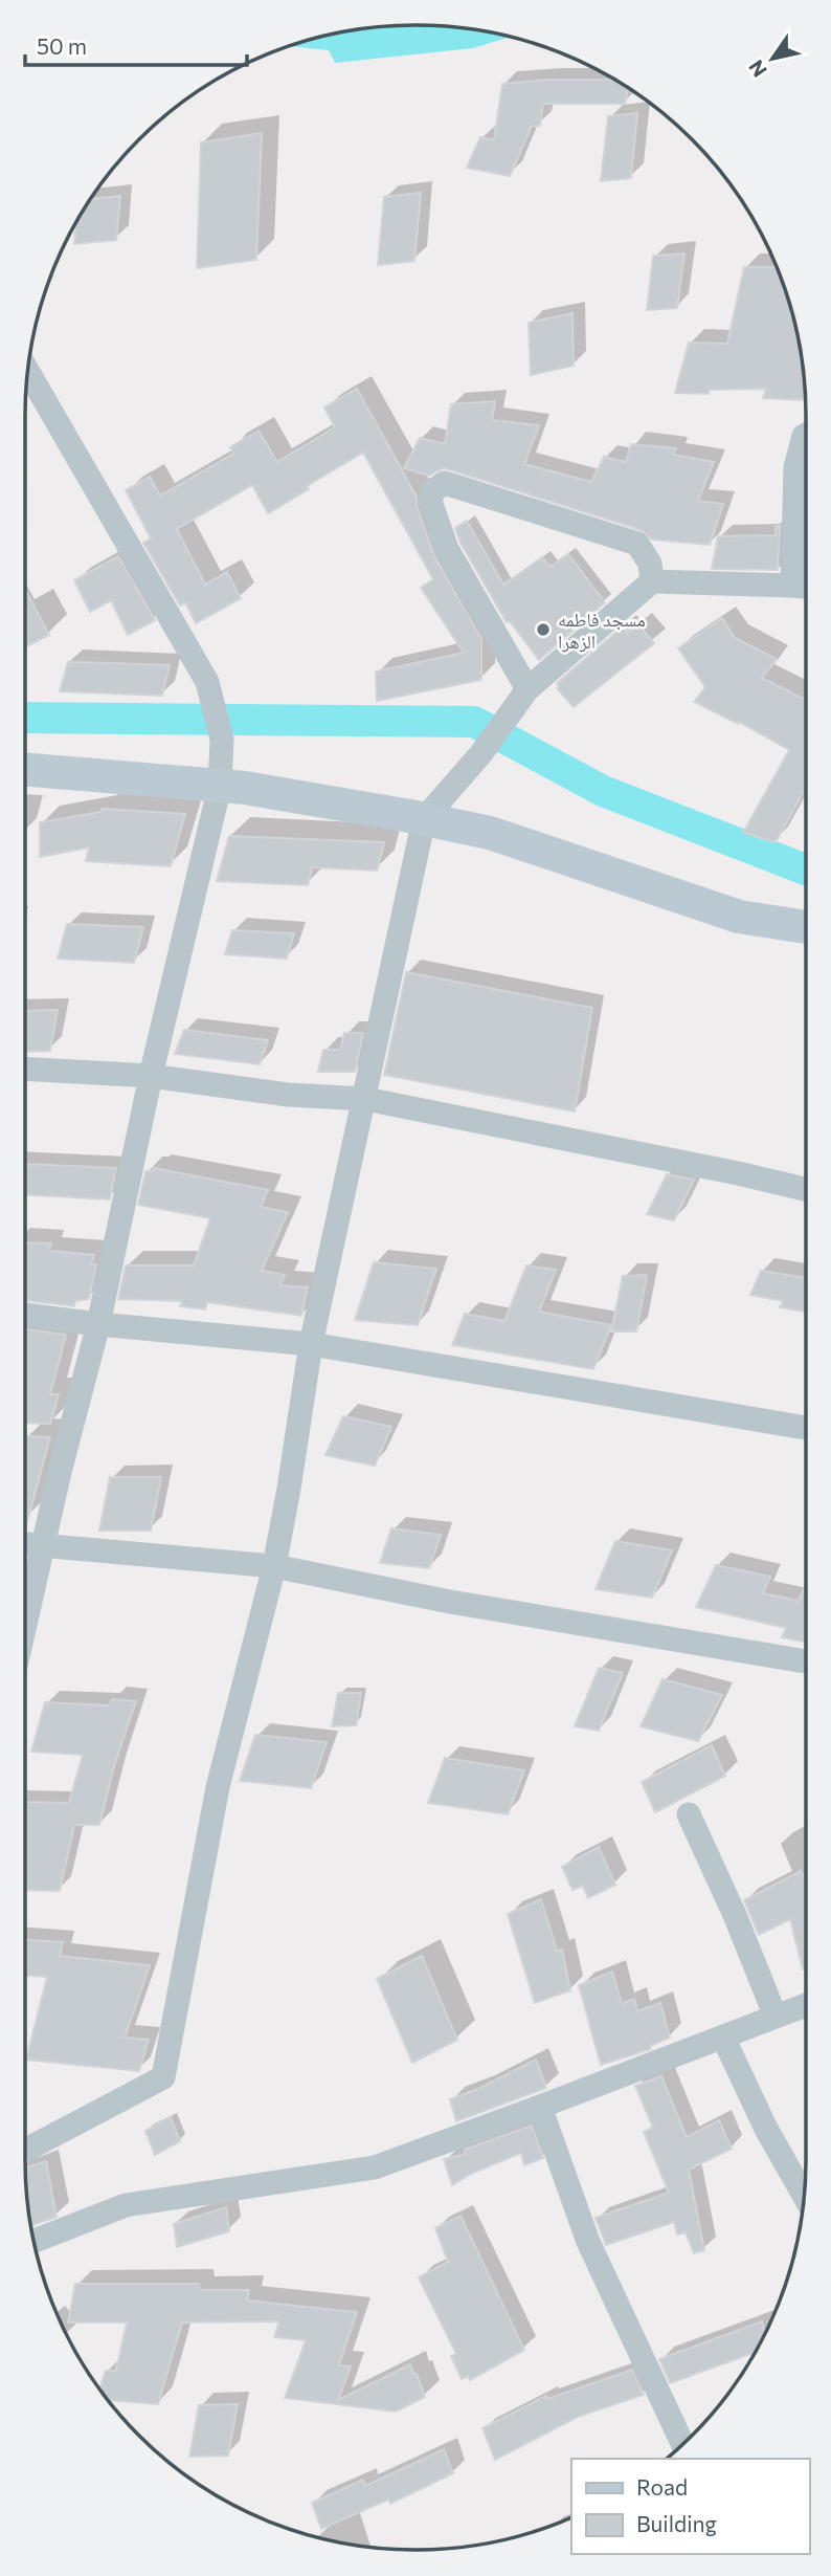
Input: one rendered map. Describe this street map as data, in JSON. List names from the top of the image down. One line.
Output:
{"places":["مسجد فاطمه الزهرا"],"legend":["Road","Building"],"scale_bar":"50 m","north":"bottom left"}
